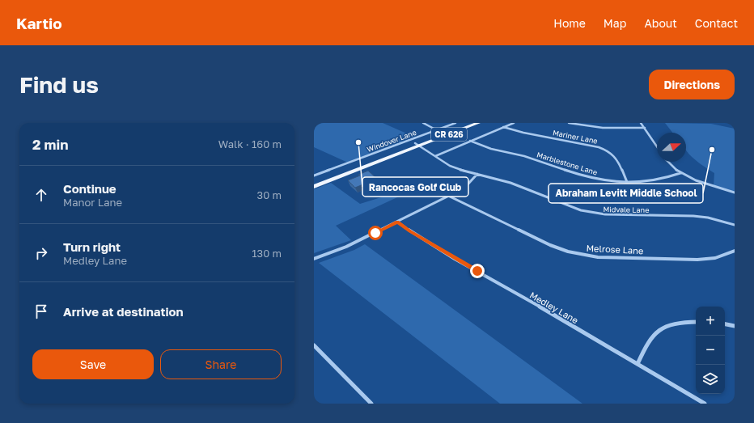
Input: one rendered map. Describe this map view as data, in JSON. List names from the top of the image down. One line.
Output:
{"streets":{"main road":["CR 626"],"street":["Mariner Lane","Windover Lane","Marblestone Lane","Midvale Lane","Melrose Lane","Medley Lane"]},"crossings":[["CR 626","Midvale Lane"],["Mariner Lane","Marblestone Lane"]],"places":["Rancocas Golf Club","Abraham Levitt Middle School"],"north":"right","page":{"header":"Kartio","nav":["Home","Map","About","Contact"],"buttons":["Directions",["Save","Share"]],"title":"Find us","heading":["2 min","Walk · 160 m"],"list":[["Continue","Manor Lane","30 m"],["Turn right","Medley Lane","130 m"],"Arrive at destination"],"map_buttons":["+","−"]}}
